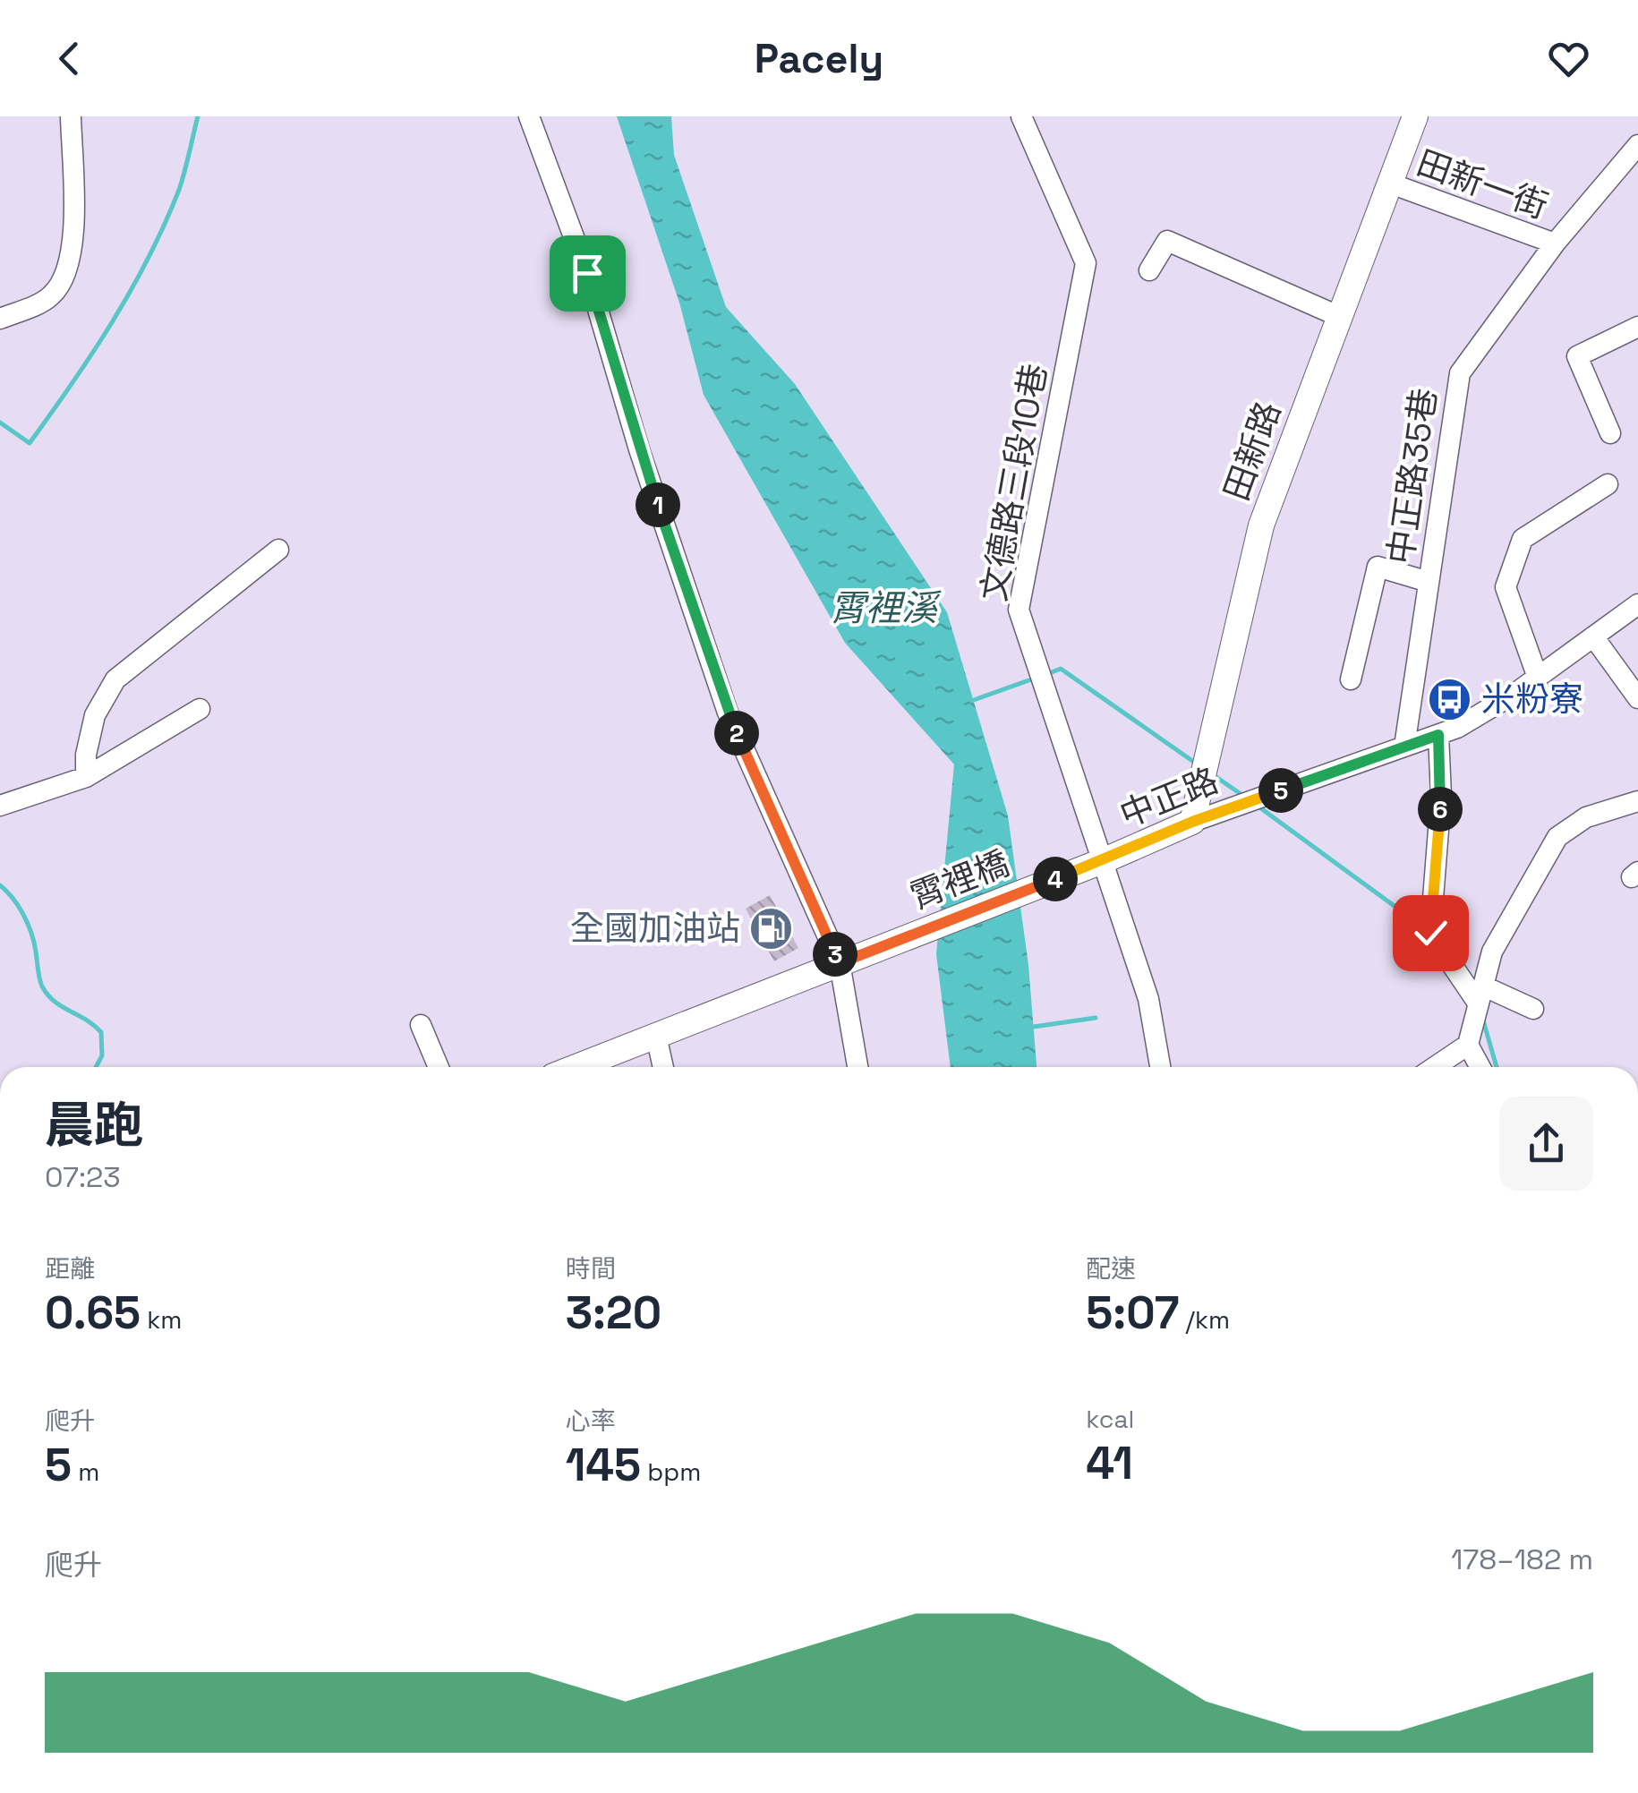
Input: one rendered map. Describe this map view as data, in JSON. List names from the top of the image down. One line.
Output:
{"streets":{"main road":["田新路","中正路","霄裡橋"],"street":["田新一街","中正路35巷","文德路三段10巷"]},"crossings":[["田新一街","田新路"],["田新一街","中正路35巷"],["田新路","中正路"],["中正路35巷","中正路"],["文德路三段10巷","中正路"],["文德路三段10巷","霄裡橋"],["中正路","霄裡橋"]],"water":["霄裡溪"],"places":{"bus stop":["米粉寮"],"fuel station":["全國加油站"]},"page":{"header":"Pacely","pins":["1","2","5","6","4","3"],"heading":["晨跑","07:23"],"stats":[["距離","0.65 km"],["時間","3:20"],["配速","5:07 /km"],["爬升","5 m"],["心率","145 bpm"],["kcal","41"]],"chart":["爬升","178–182 m"]}}
